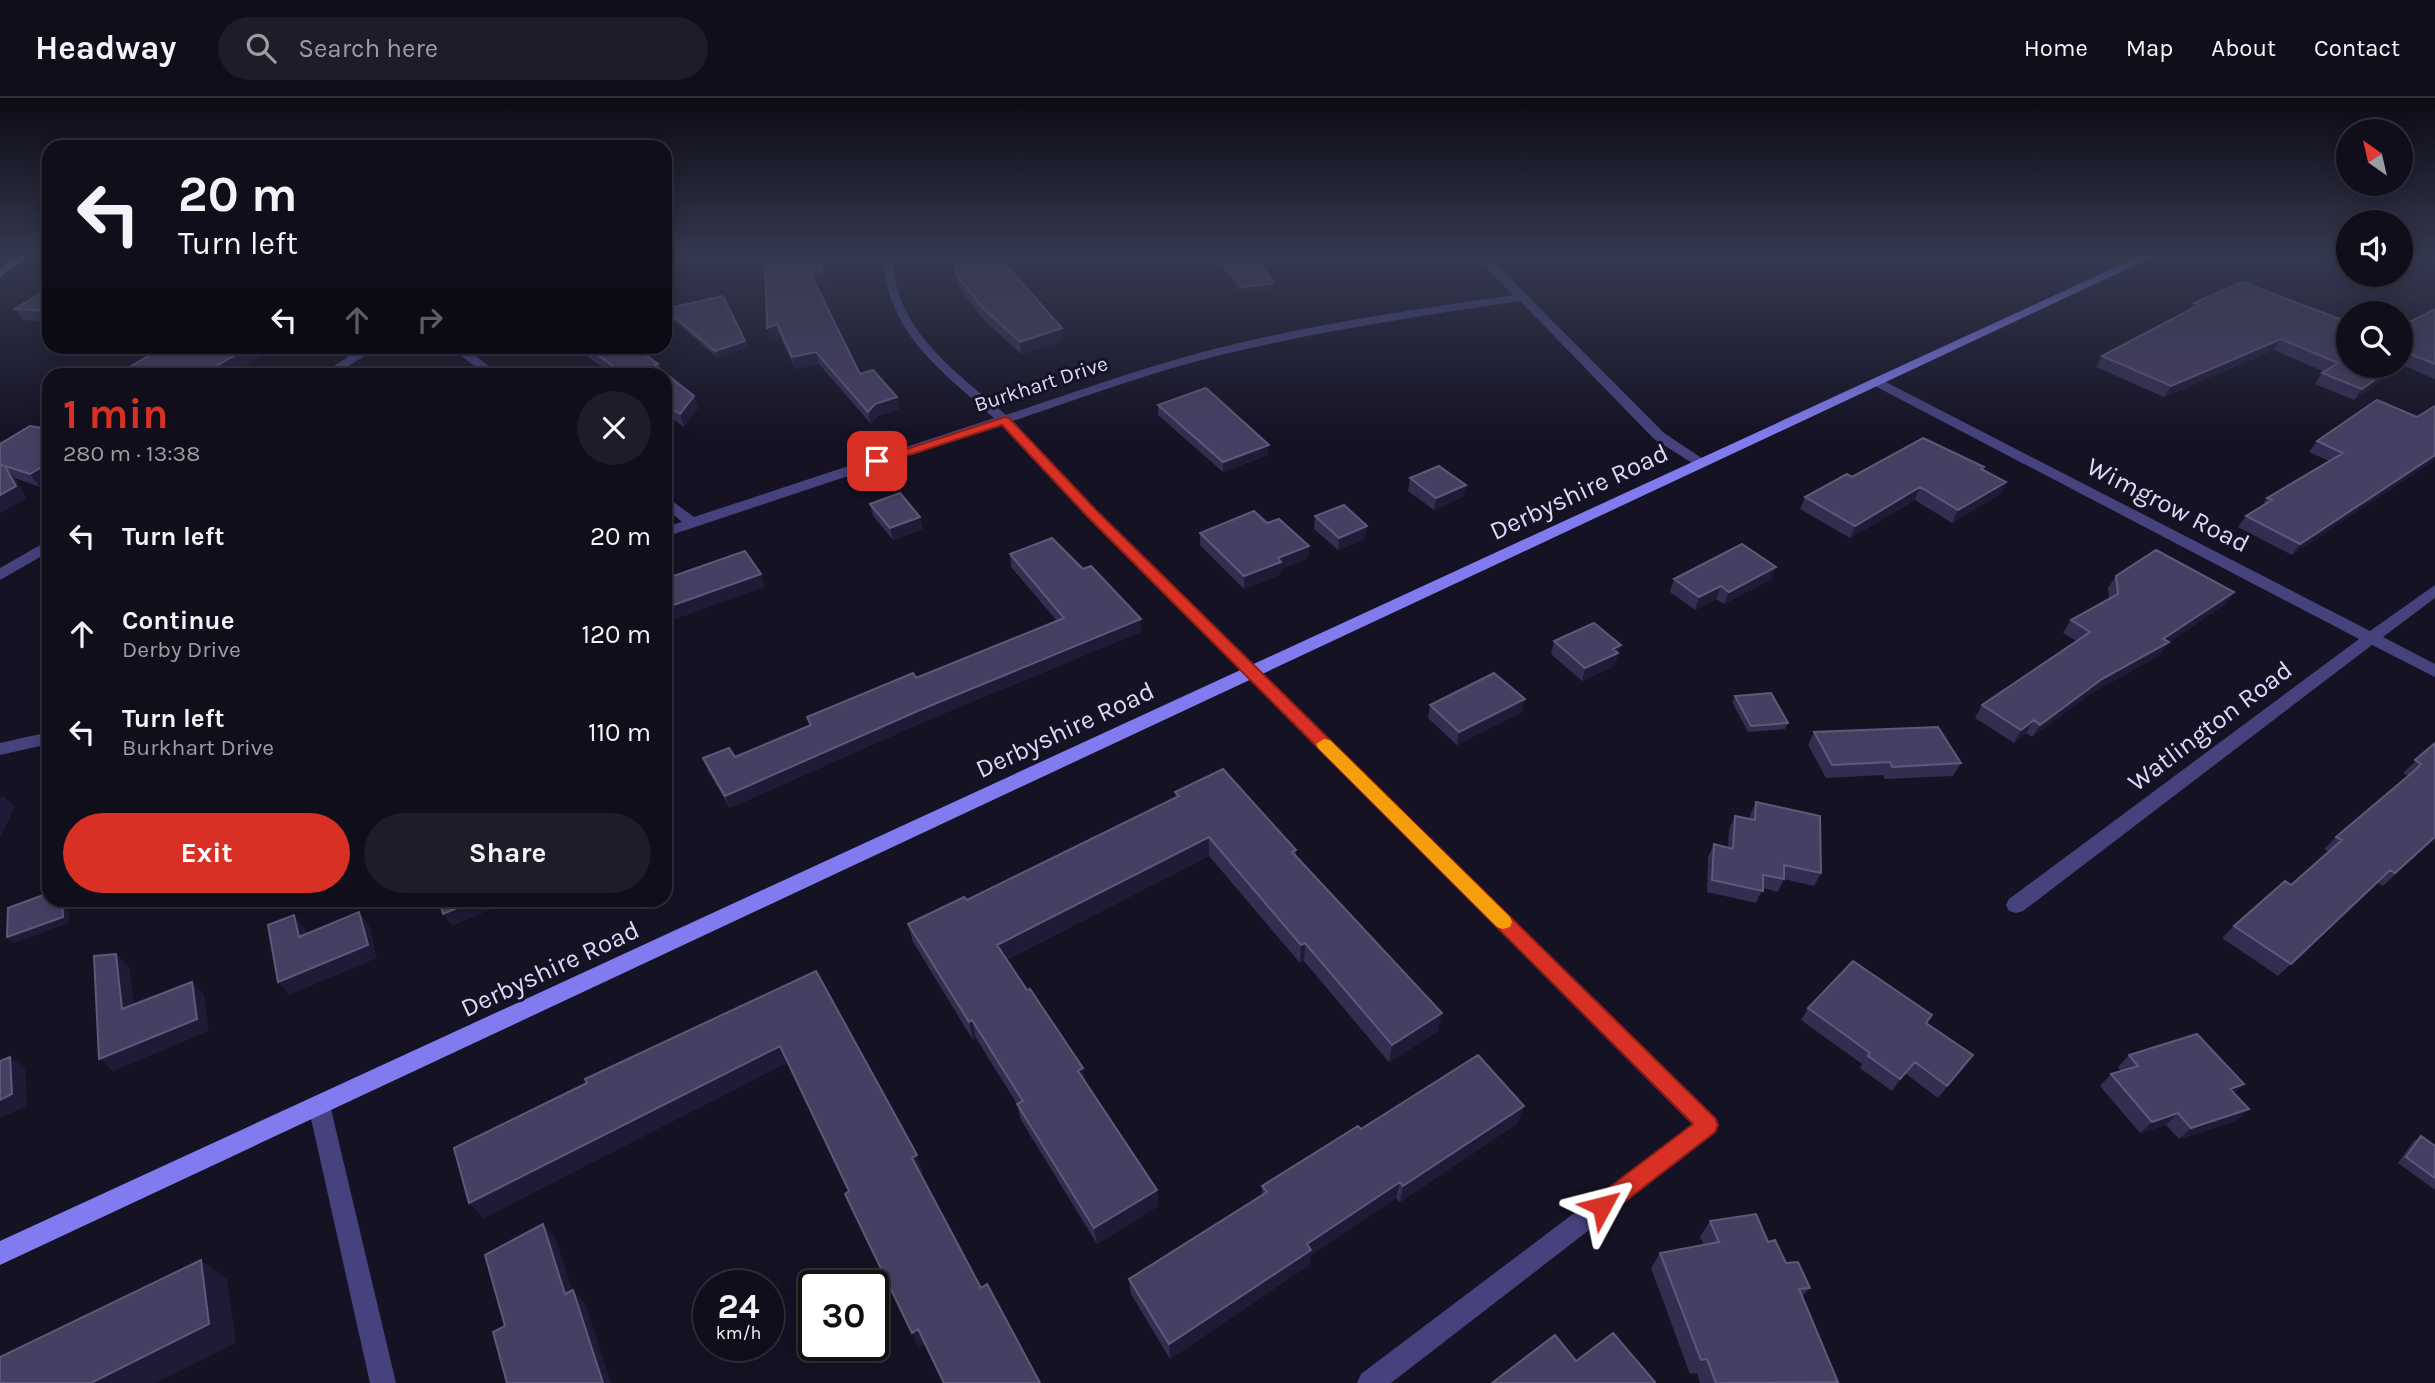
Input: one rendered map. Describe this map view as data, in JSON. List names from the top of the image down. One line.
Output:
{"streets":{"street":["Burkhart Drive","Derbyshire Road","Wimgrow Road","Watlington Road"]},"crossings":[["Derbyshire Road","Wimgrow Road"],["Wimgrow Road","Watlington Road"]],"north":"top left","page":{"header":"Headway","search":"Search here","nav":["Home","Map","About","Contact"],"turn":["20 m","Turn left"],"heading":["1 min","280 m · 13:38"],"list":[{"name":"Turn left","value":"20 m"},{"name":"Continue","note":"Derby Drive","value":"120 m"},{"name":"Turn left","note":"Burkhart Drive","value":"110 m"}],"buttons":["Exit","Share"],"speed":"24 km/h","limit":"30"}}
